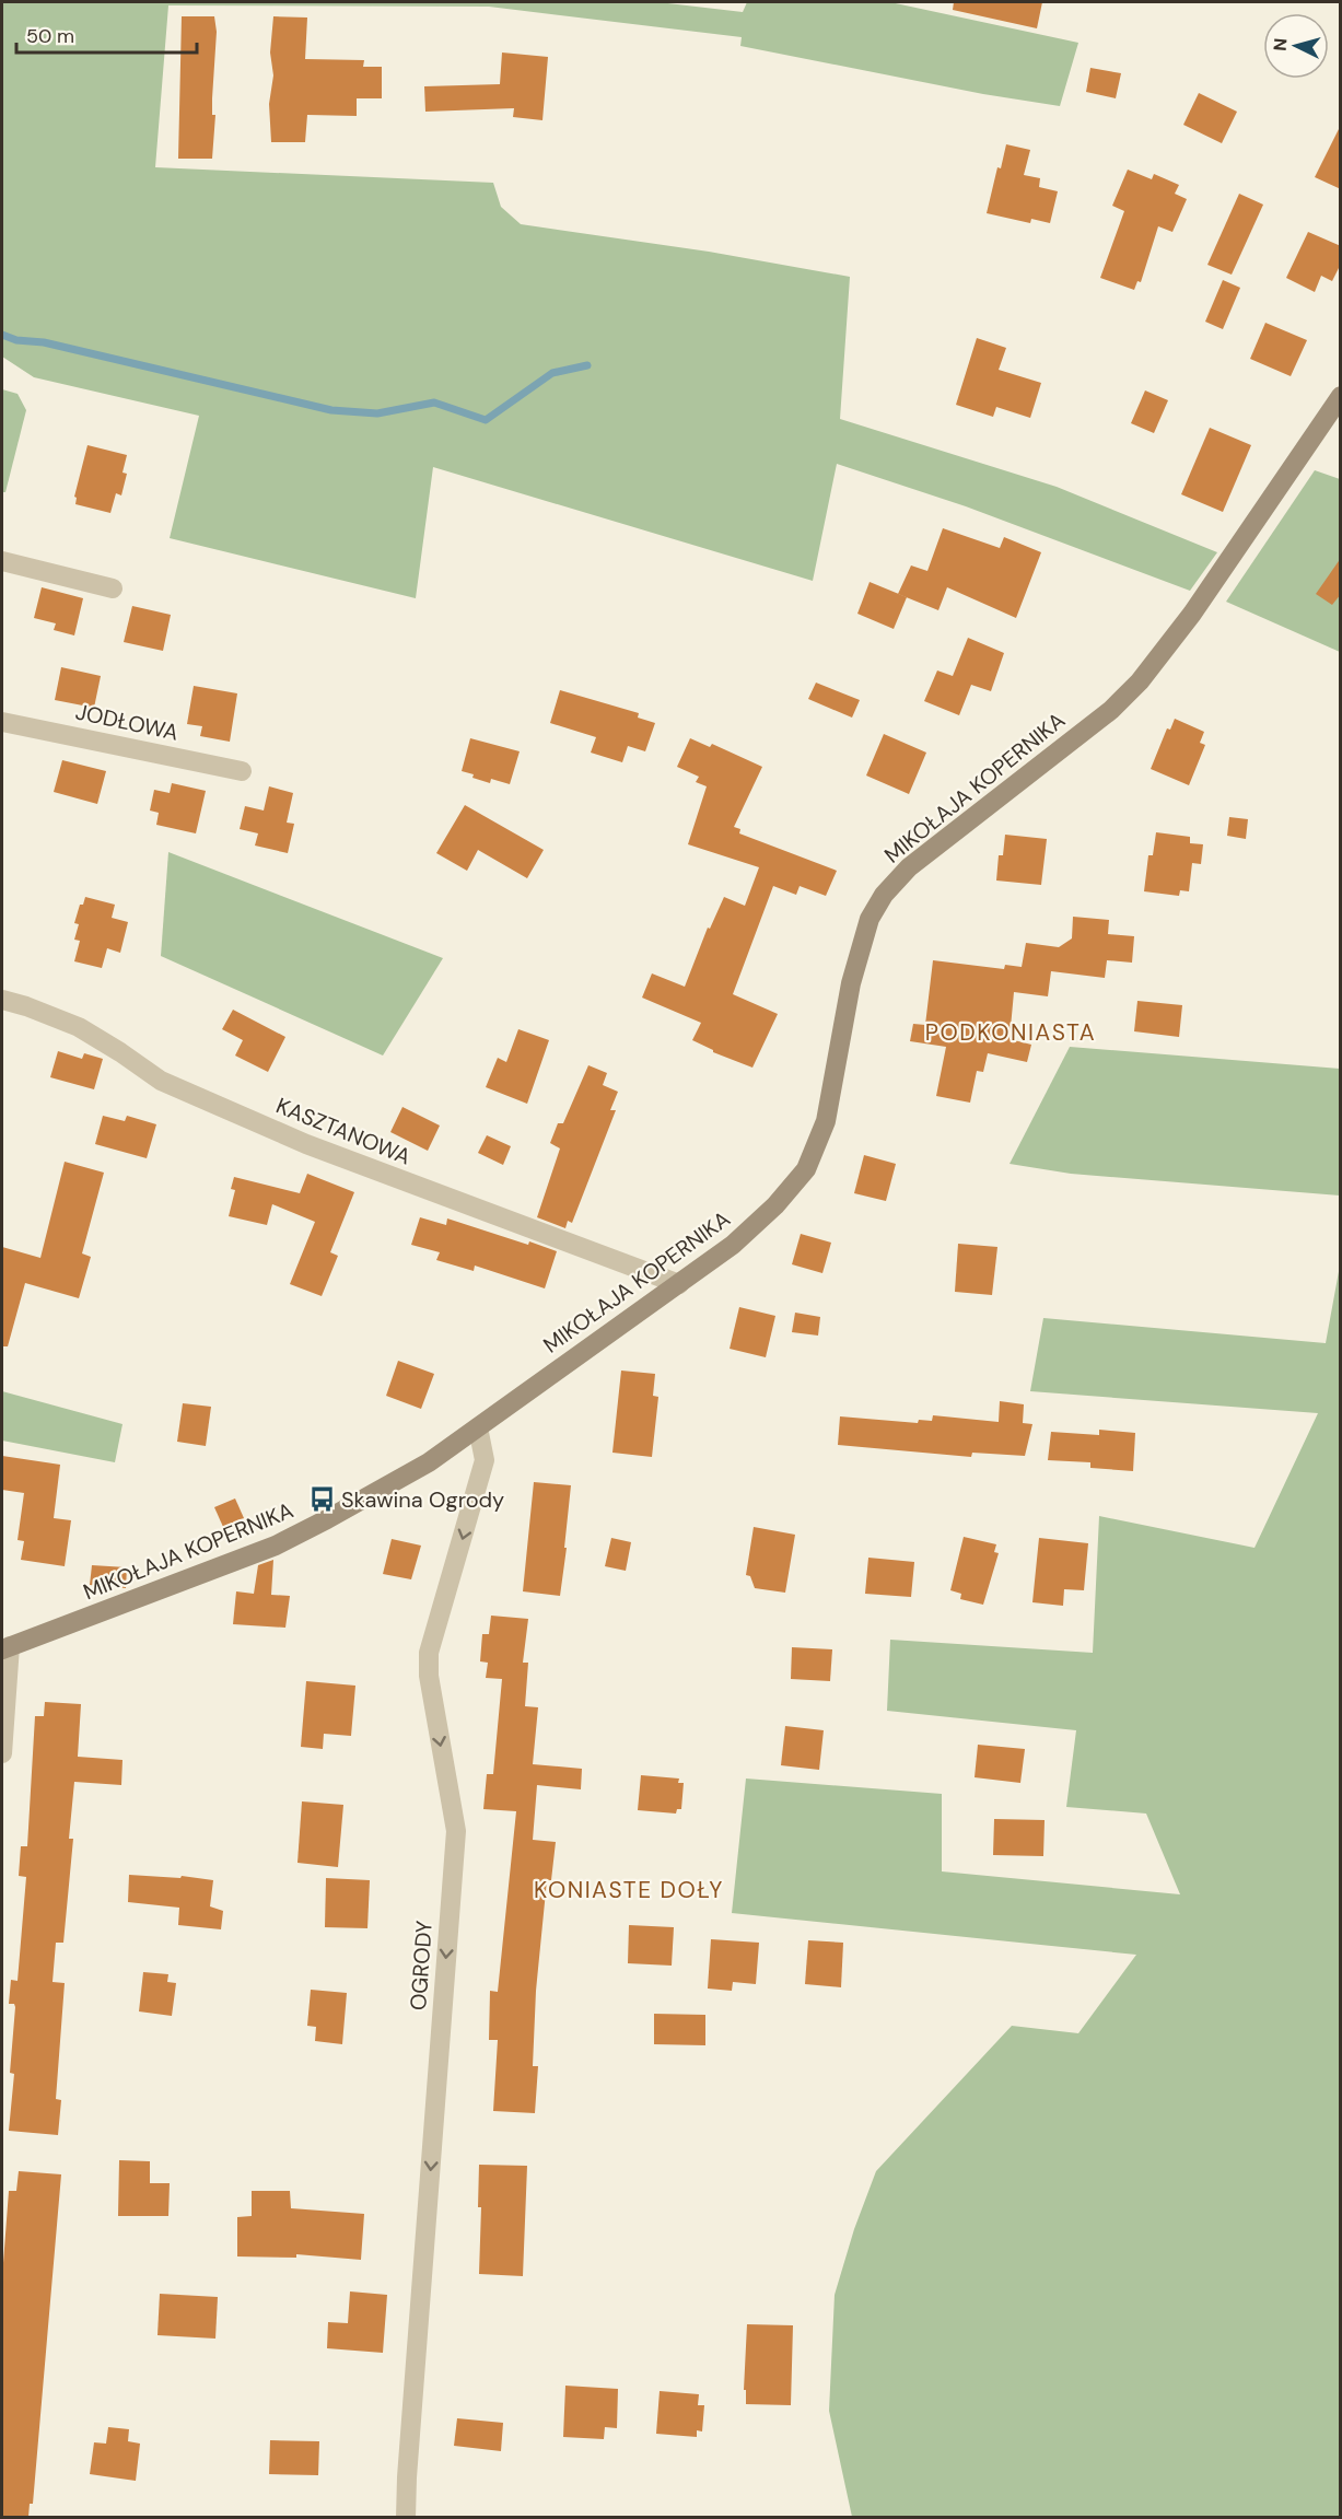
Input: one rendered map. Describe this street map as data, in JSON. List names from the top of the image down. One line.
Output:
{"streets":{"street":["JODŁOWA","MIKOŁAJA KOPERNIKA","KASZTANOWA","OGRODY"]},"crossings":[["MIKOŁAJA KOPERNIKA","KASZTANOWA"],["MIKOŁAJA KOPERNIKA","OGRODY"]],"one_way":["OGRODY"],"districts":["PODKONIASTA","KONIASTE DOŁY"],"places":{"bus stop":["Skawina Ogrody"]},"scale_bar":"50 m","north":"left"}
